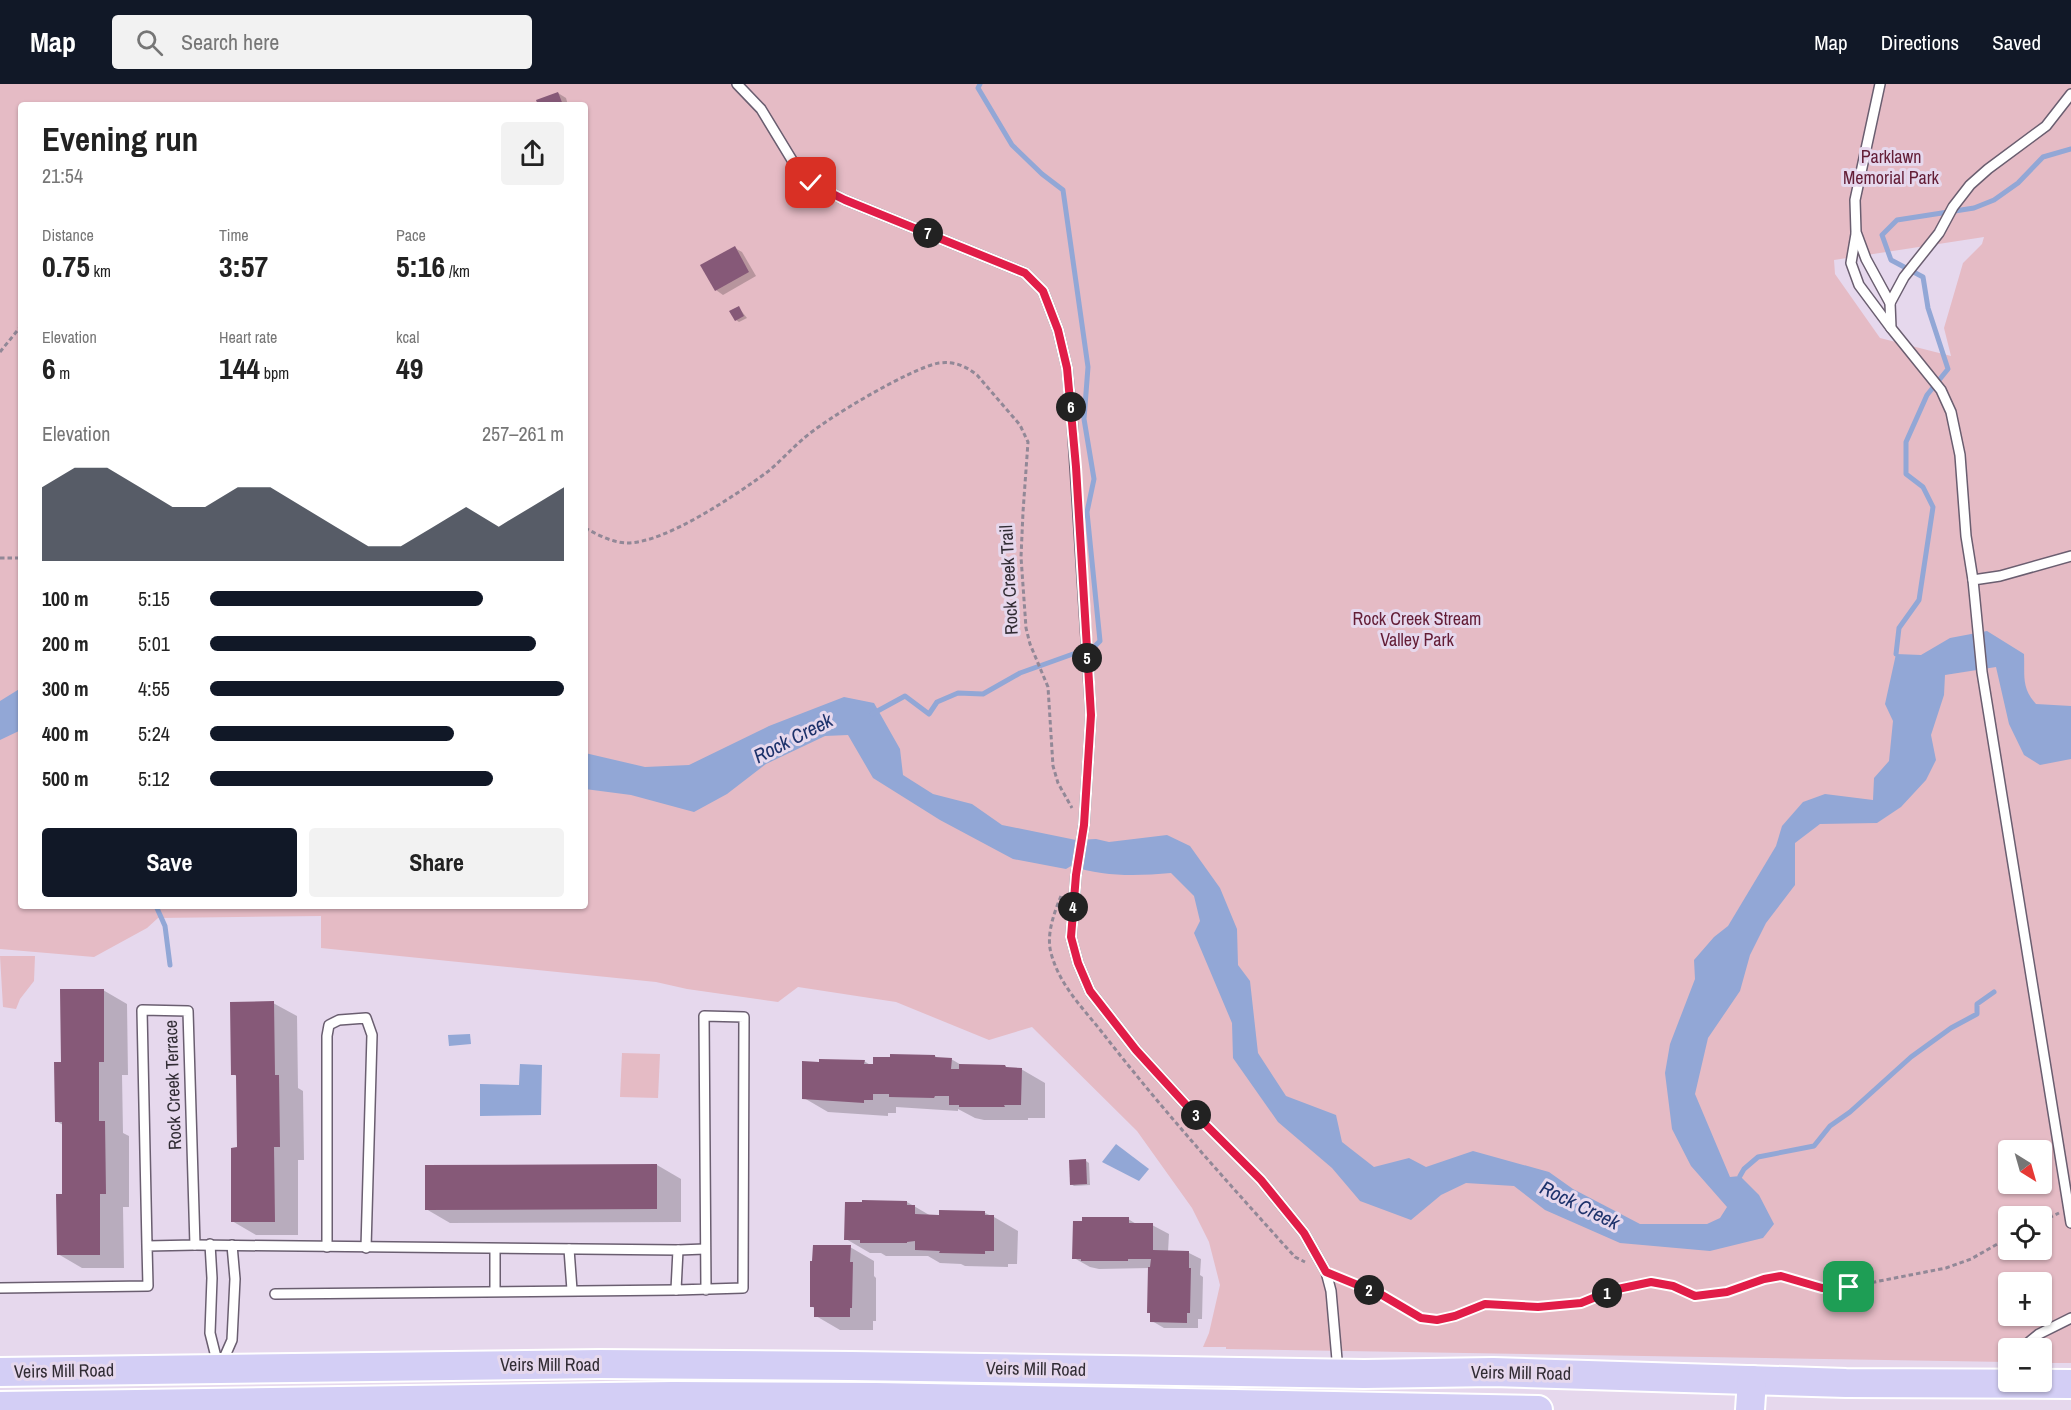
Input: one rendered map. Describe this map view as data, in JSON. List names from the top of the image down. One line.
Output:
{"streets":{"main road":["Veirs Mill Road"],"lane":["Rock Creek Terrace"],"path":["Rock Creek Trail"]},"water":["Rock Creek"],"parks":["Parklawn Memorial Park","Rock Creek Stream Valley Park"],"north":"bottom right","page":{"header":"Map","search":"Search here","nav":["Map","Directions","Saved"],"heading":["Evening run","21:54"],"stats":[["Distance","0.75 km"],["Time","3:57"],["Pace","5:16 /km"],["Elevation","6 m"],["Heart rate","144 bpm"],["kcal","49"]],"pins":["7","6","5","4","3","2","1"],"chart":["Elevation","257–261 m"],"list":[{"name":"100 m","note":"5:15"},{"name":"200 m","note":"5:01"},{"name":"300 m","note":"4:55"},{"name":"400 m","note":"5:24"},{"name":"500 m","note":"5:12"}],"buttons":["Save","Share"],"map_buttons":["+","−"]}}
